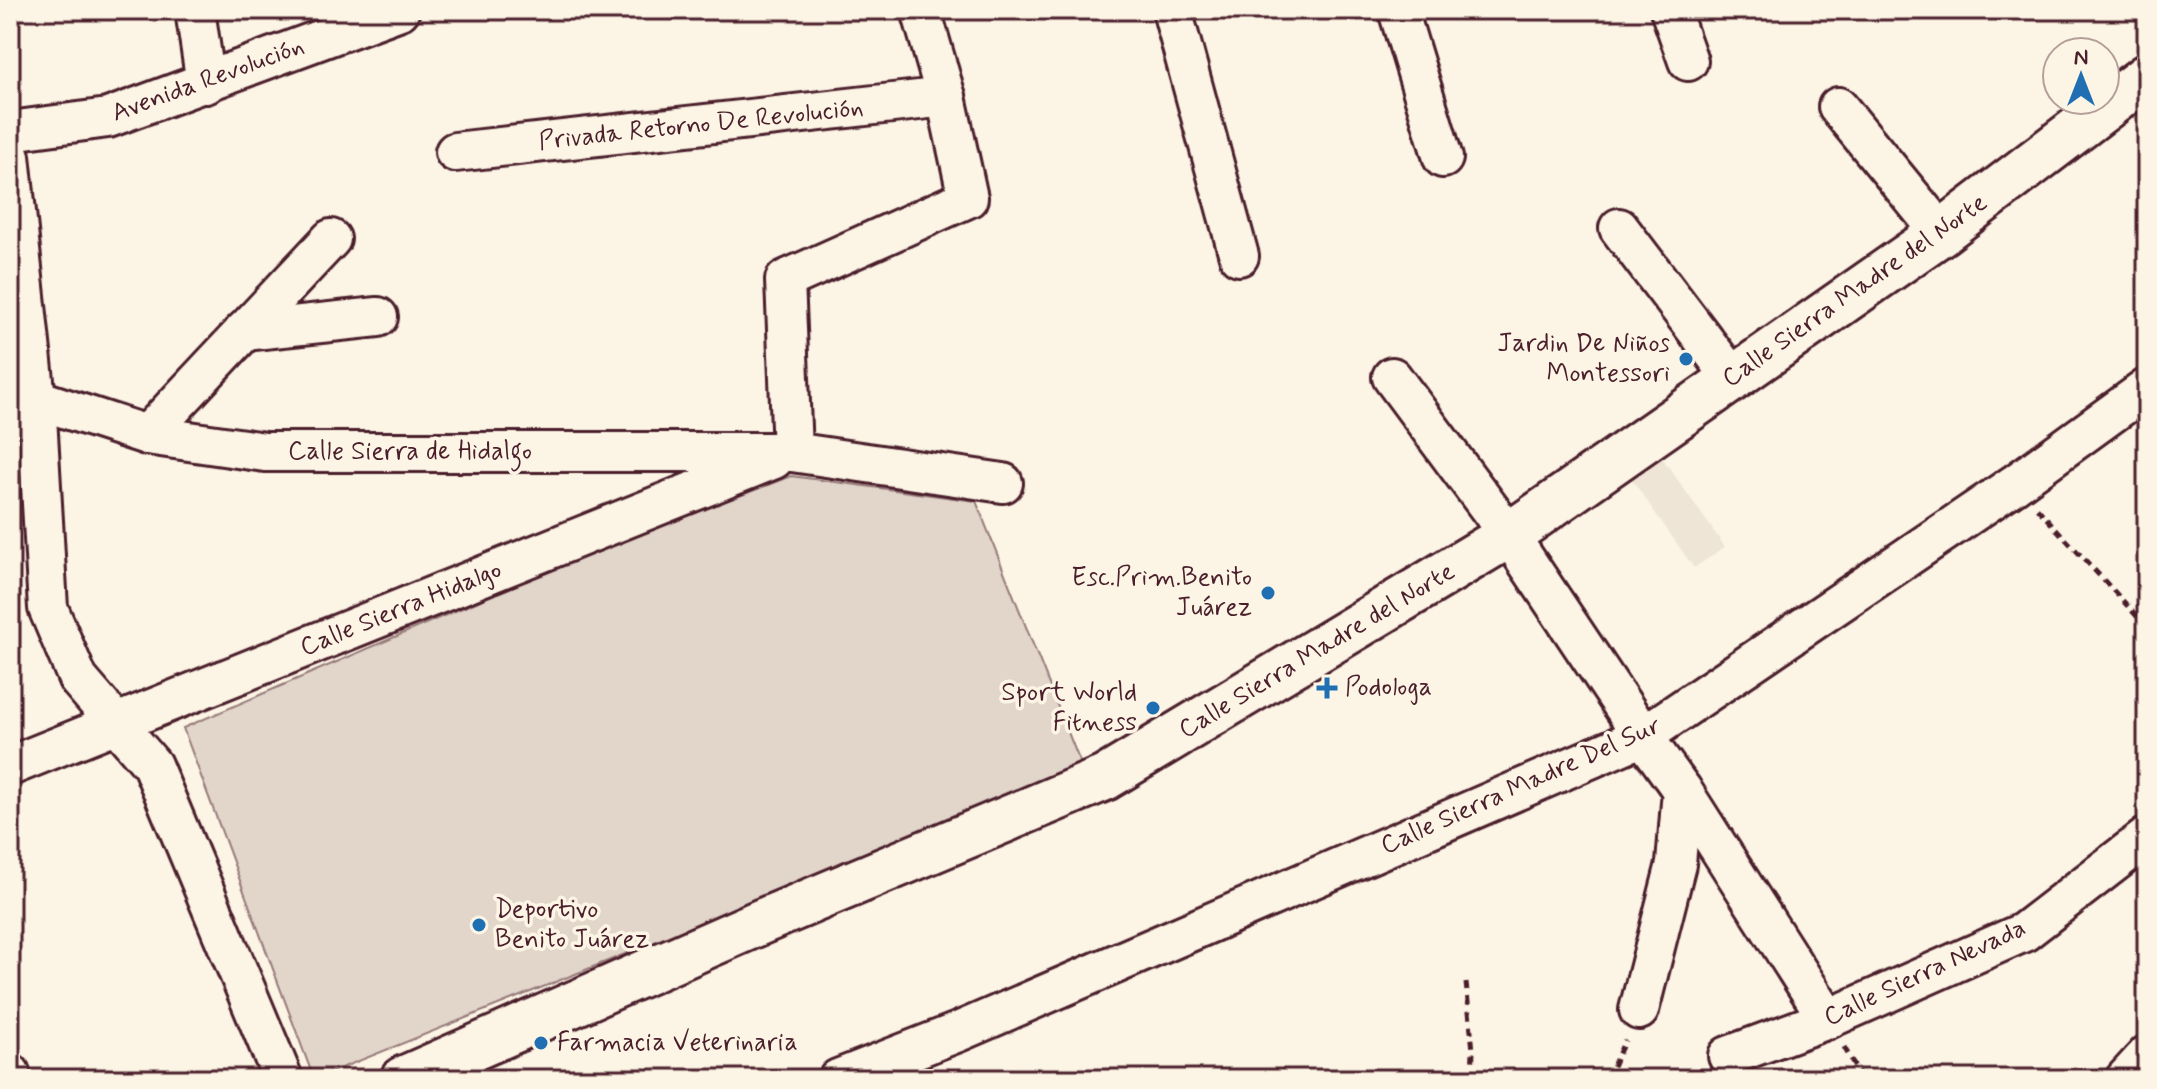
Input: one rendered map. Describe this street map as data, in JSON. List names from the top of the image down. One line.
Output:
{"streets":{"main road":["Calle Sierra Madre del Norte"],"street":["Avenida Revolución","Privada Retorno De Revolución","Calle Sierra de Hidalgo","Calle Sierra Hidalgo","Calle Sierra Madre Del Sur","Calle Sierra Nevada"]},"crossings":[["Calle Sierra de Hidalgo","Calle Sierra Hidalgo"]],"places":{"other":["Jardin De Niños Montessori","Esc.Prim.Benito Juárez","Sport World Fitness","Deportivo Benito Juárez","Farmacia Veterinaria"],"health":["Podologa"]},"north":"top"}
